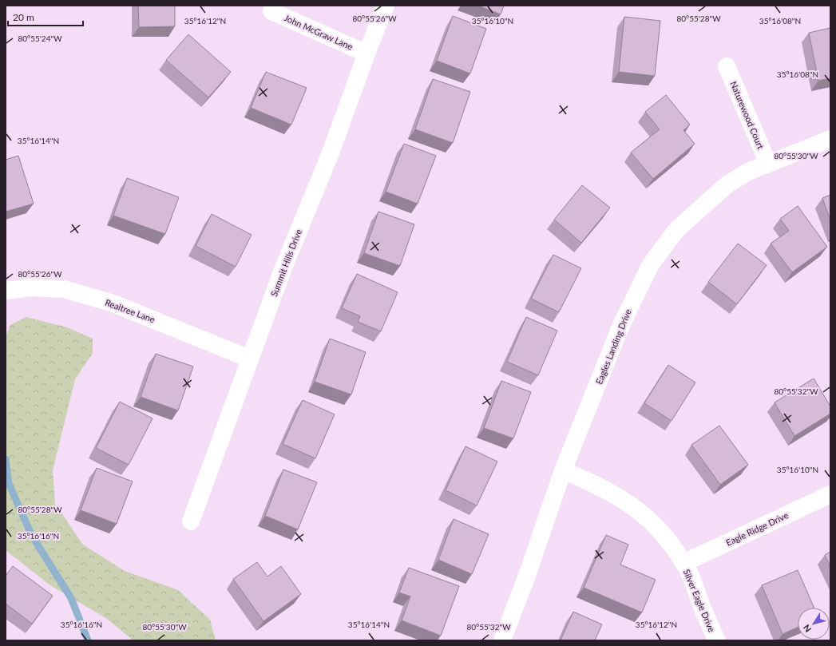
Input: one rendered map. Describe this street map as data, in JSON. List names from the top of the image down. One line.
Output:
{"streets":{"street":["John McGraw Lane","Naturewood Court","Summit Hills Drive","Realtree Lane","Eagles Landing Drive","Eagle Ridge Drive","Silver Eagle Drive"]},"crossings":[["John McGraw Lane","Summit Hills Drive"],["Naturewood Court","Eagles Landing Drive"],["Summit Hills Drive","Realtree Lane"],["Eagles Landing Drive","Silver Eagle Drive"],["Eagle Ridge Drive","Silver Eagle Drive"]],"scale_bar":"20 m","north":"bottom left","coordinates":["80°55'26\"W","80°55'28\"W","35°16'12\"N","35°16'10\"N","35°16'08\"N","80°55'24\"W","35°16'14\"N","80°55'30\"W","80°55'32\"W","35°16'16\"N"]}
